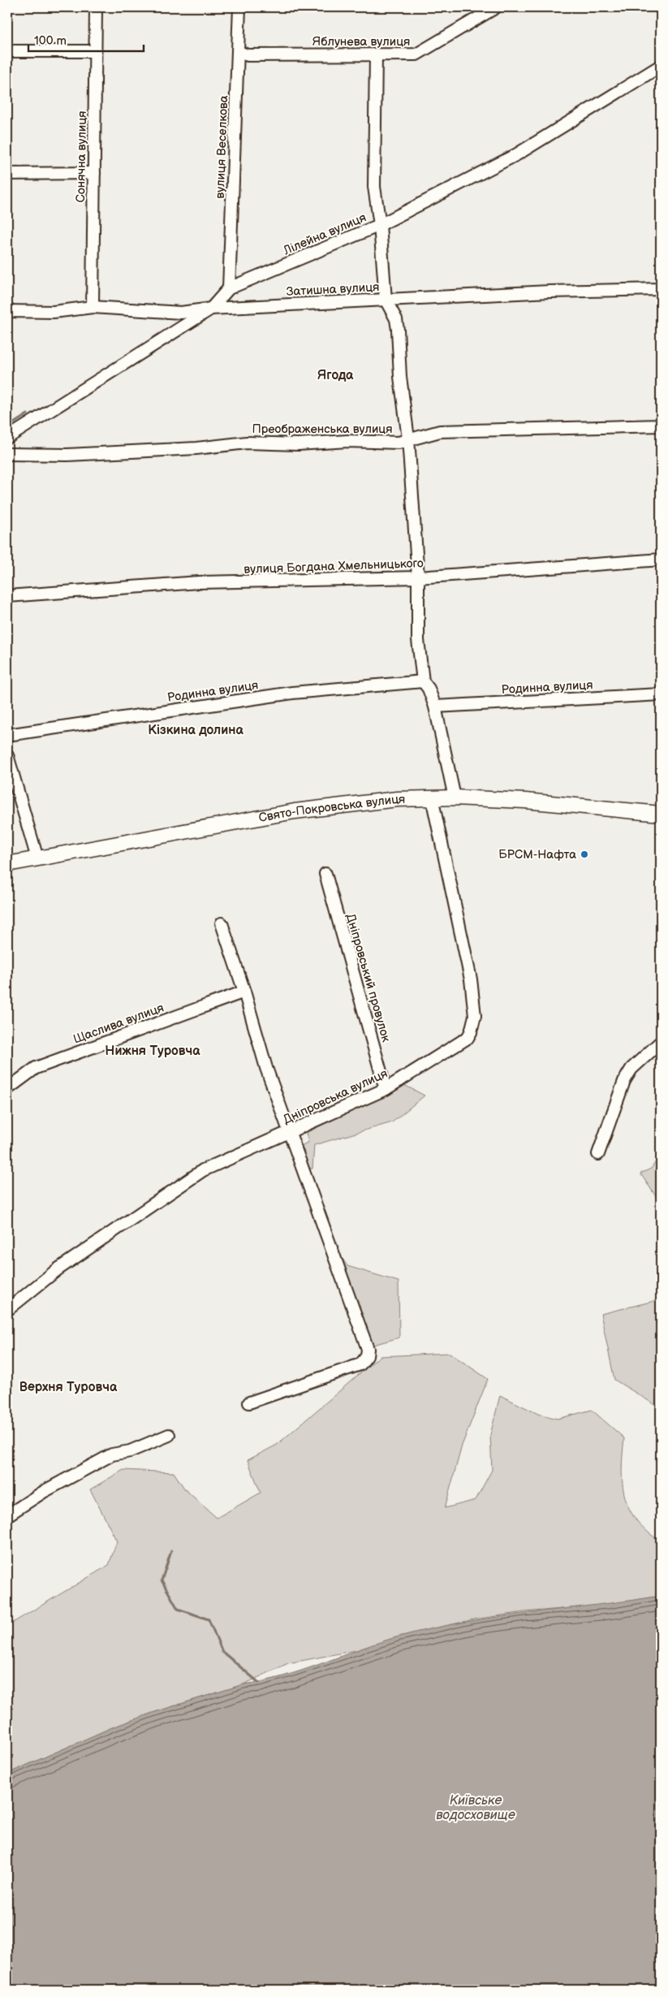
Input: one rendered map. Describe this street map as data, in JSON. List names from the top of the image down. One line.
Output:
{"streets":{"main road":["Свято-Покровська вулиця"],"street":["Яблунева вулиця","вулиця Веселкова","Сонячна вулиця","Лілейна вулиця","Затишна вулиця","Преображенська вулиця","вулиця Богдана Хмельницького","Родинна вулиця","Дніпровський провулок","Щаслива вулиця","Дніпровська вулиця"]},"crossings":[["Яблунева вулиця","вулиця Веселкова"],["вулиця Веселкова","Лілейна вулиця"],["Сонячна вулиця","Затишна вулиця"],["Лілейна вулиця","Затишна вулиця"],["Свято-Покровська вулиця","Дніпровська вулиця"],["Дніпровський провулок","Дніпровська вулиця"]],"districts":["Ягода","Кізкина долина","Нижня Туровча","Верхня Туровча"],"water":["Київське водосховище"],"places":["БРСМ-Нафта"],"scale_bar":"100 m"}
